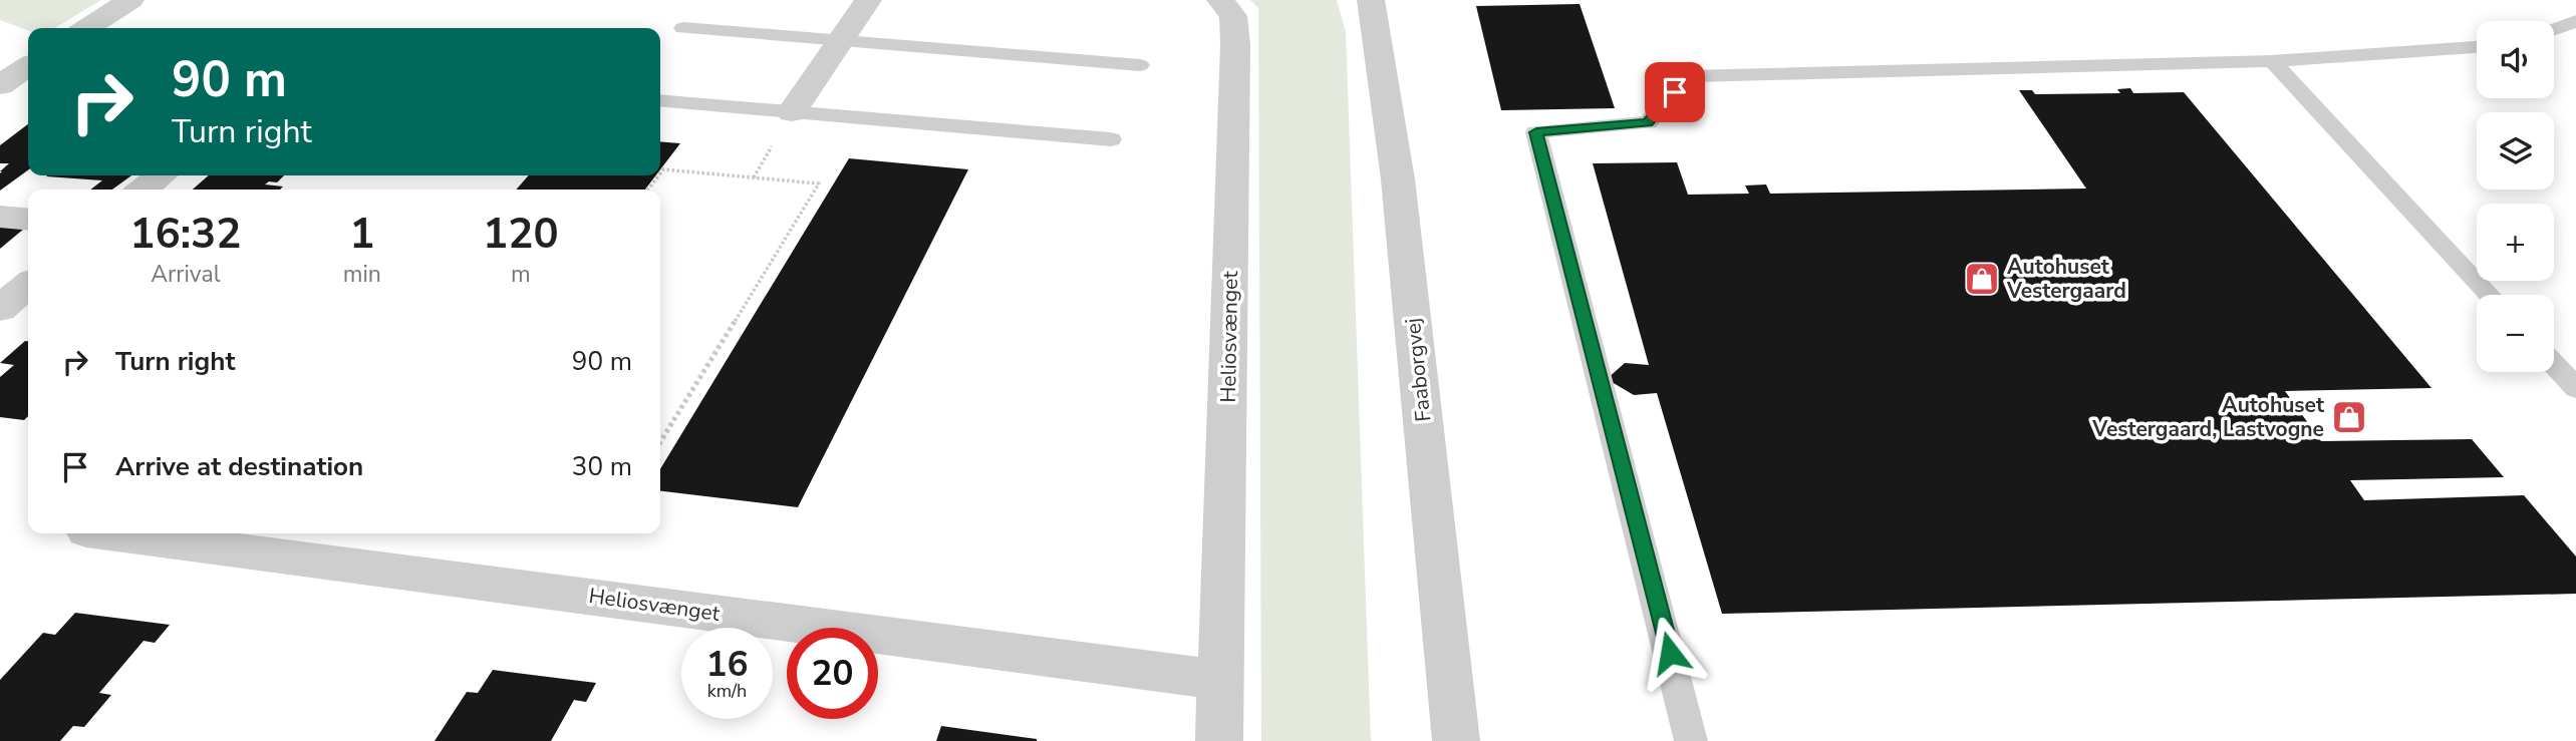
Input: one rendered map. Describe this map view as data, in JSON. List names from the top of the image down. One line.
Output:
{"streets":{"street":["Heliosvænget","Faaborgvej"]},"places":{"shop":["Autohuset Vestergaard","Autohuset Vestergaard, Lastvogne"]},"page":{"map_buttons":["+","−"],"turn":["90 m","Turn right"],"eta":["16:32","Arrival","1","min","120","m"],"list":[{"name":"Turn right","value":"90 m"},{"name":"Arrive at destination","value":"30 m"}],"speed":"16 km/h","limit":"20"}}
